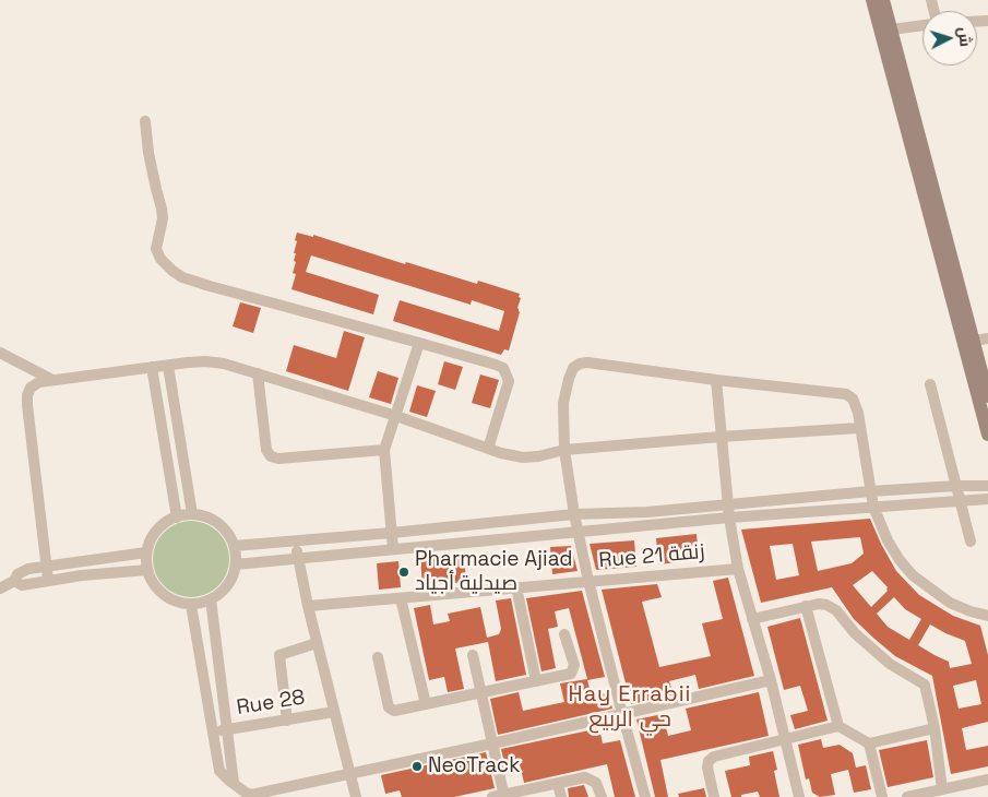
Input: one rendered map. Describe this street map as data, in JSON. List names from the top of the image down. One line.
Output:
{"streets":{"street":["Rue 21 زنقة","Rue 28"]},"districts":["Hay Errabii حي الربيع"],"places":["Pharmacie Ajiad صيدلية أجياد","NeoTrack"],"north":"right"}
